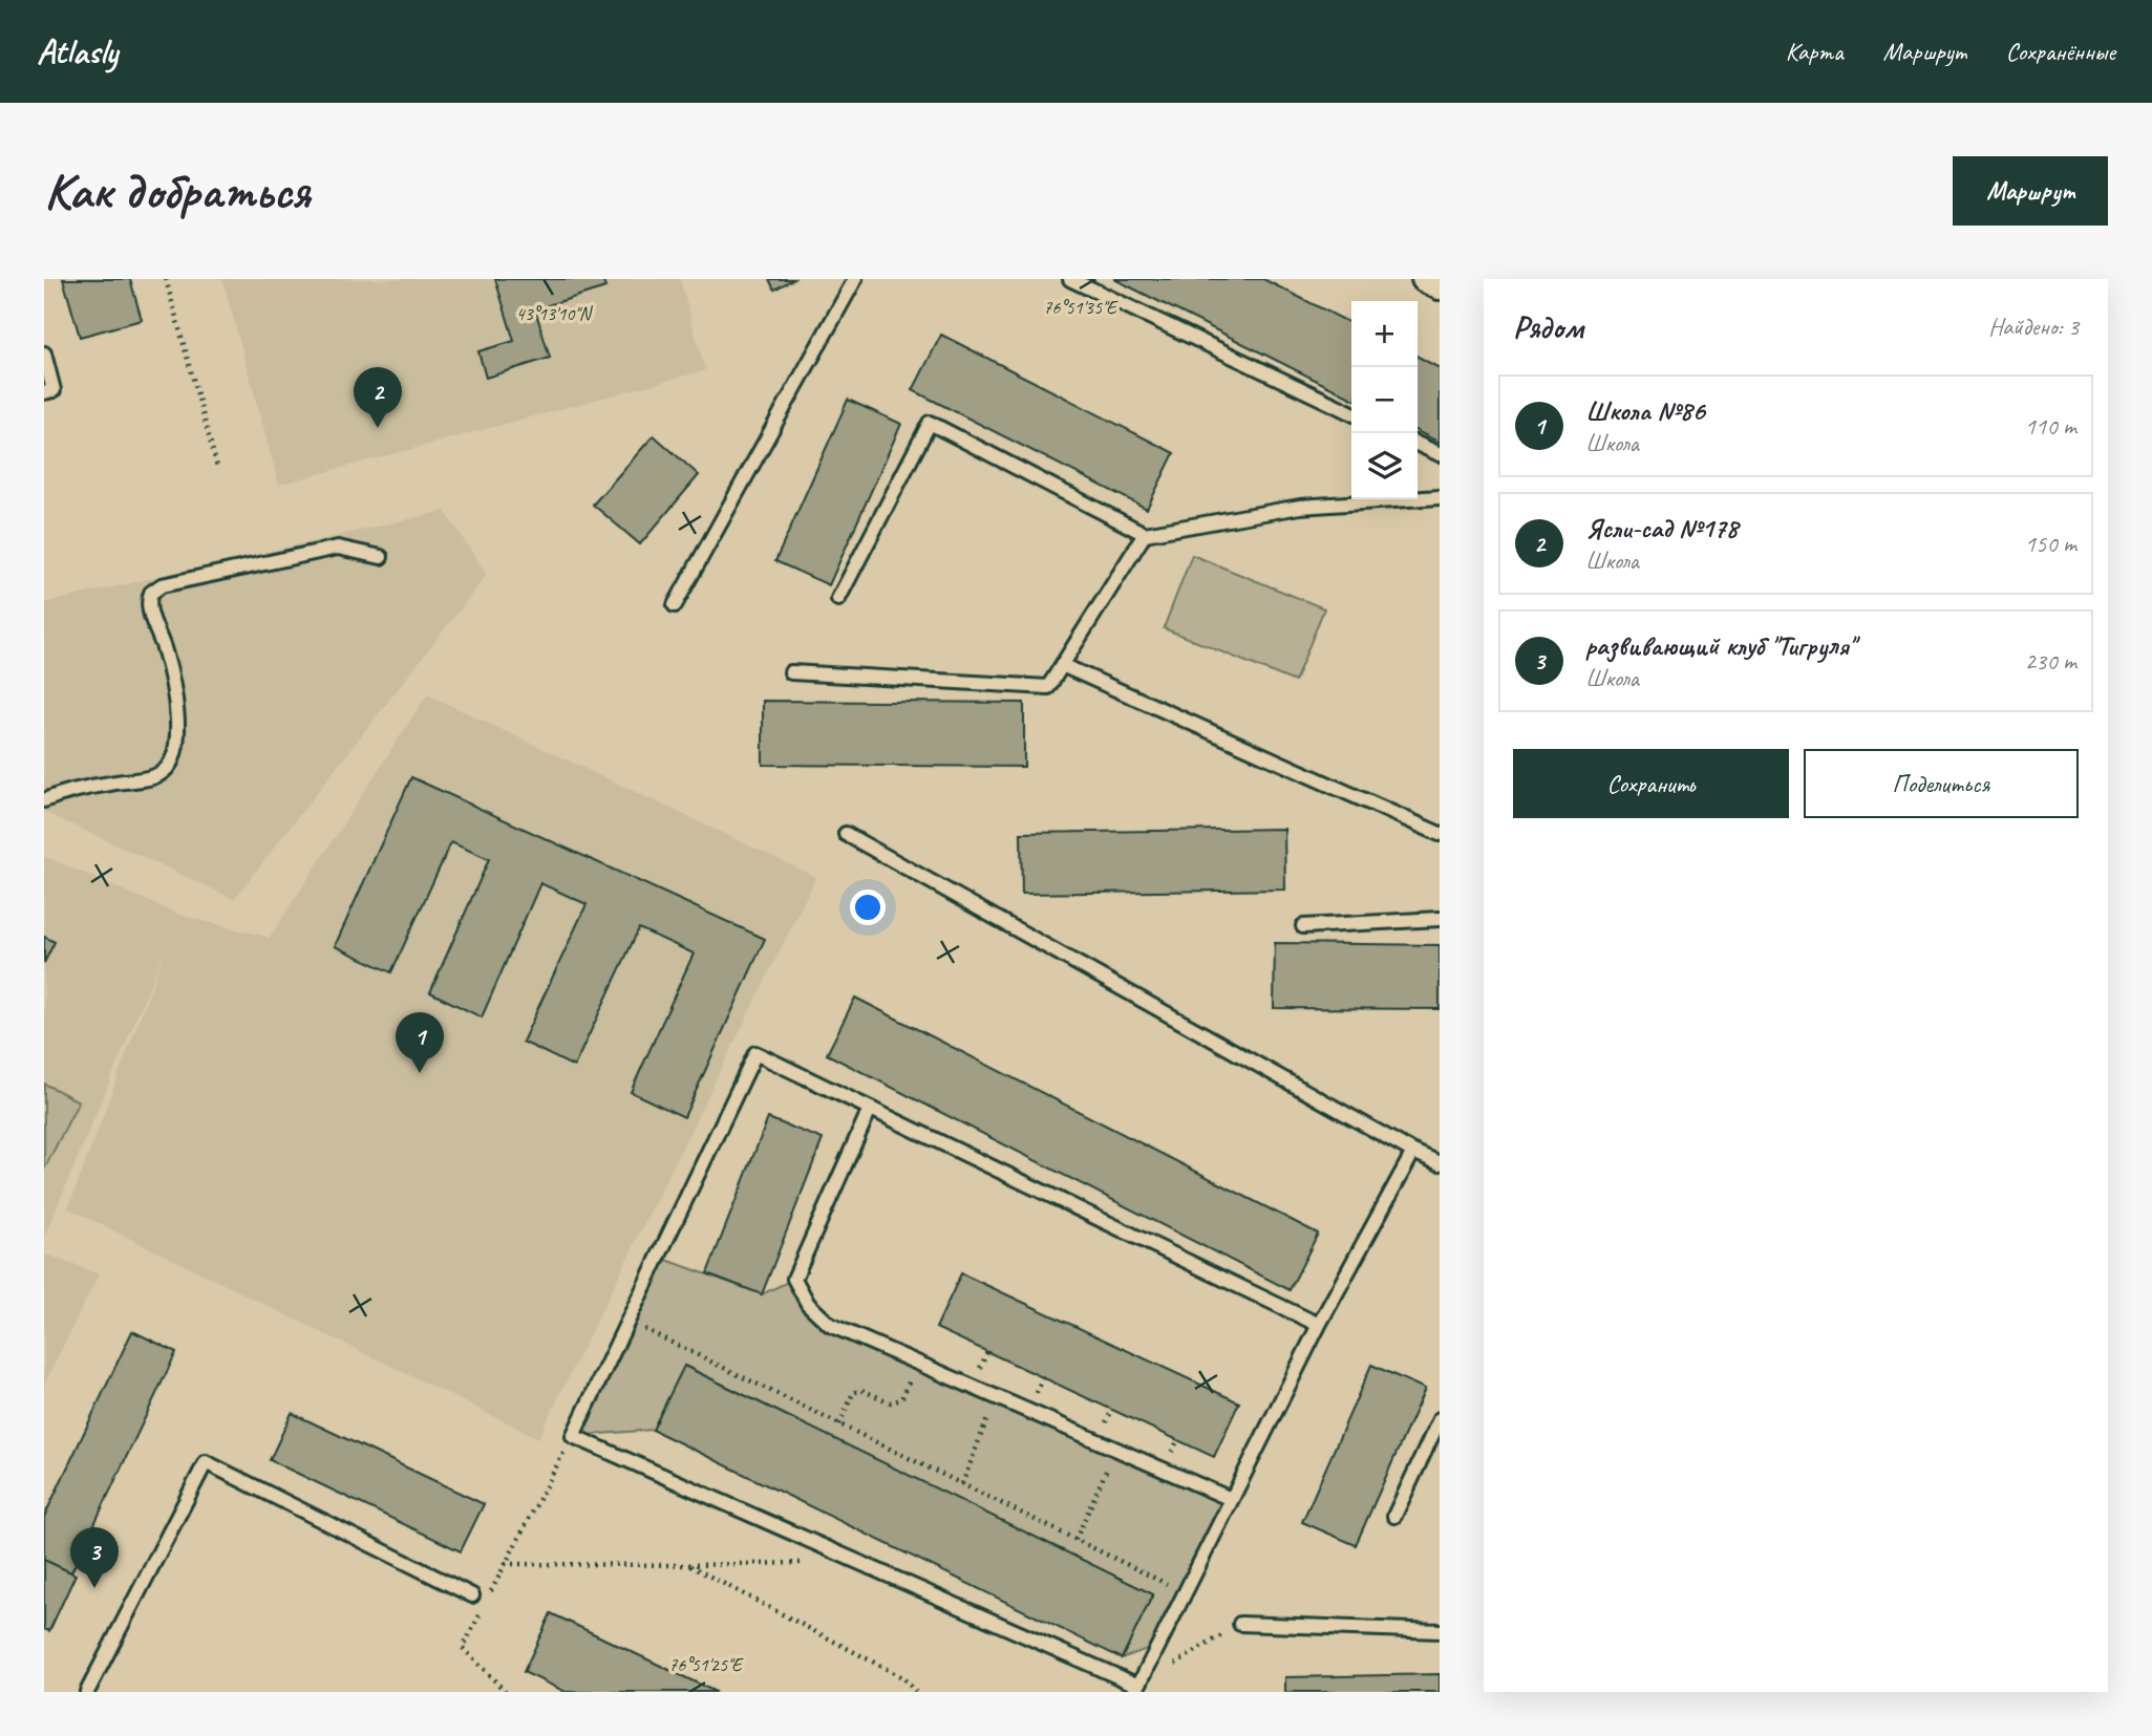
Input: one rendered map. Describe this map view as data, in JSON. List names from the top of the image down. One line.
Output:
{"page":{"header":"Atlasly","nav":["Карта","Маршрут","Сохранённые"],"buttons":["Маршрут",["Сохранить","Поделиться"]],"title":"Как добраться","heading":["Рядом","Найдено: 3"],"map_buttons":["+","−"],"pins":["2","1","3"],"list":[{"mark":"1","name":"Школа №86","note":"Школа","value":"110 m"},{"mark":"2","name":"Ясли-сад №178","note":"Школа","value":"150 m"},{"mark":"3","name":"развивающий клуб \"Тигруля\"","note":"Школа","value":"230 m"}]},"coordinates":["76°51'35\"E","43°13'10\"N","76°51'25\"E"]}
